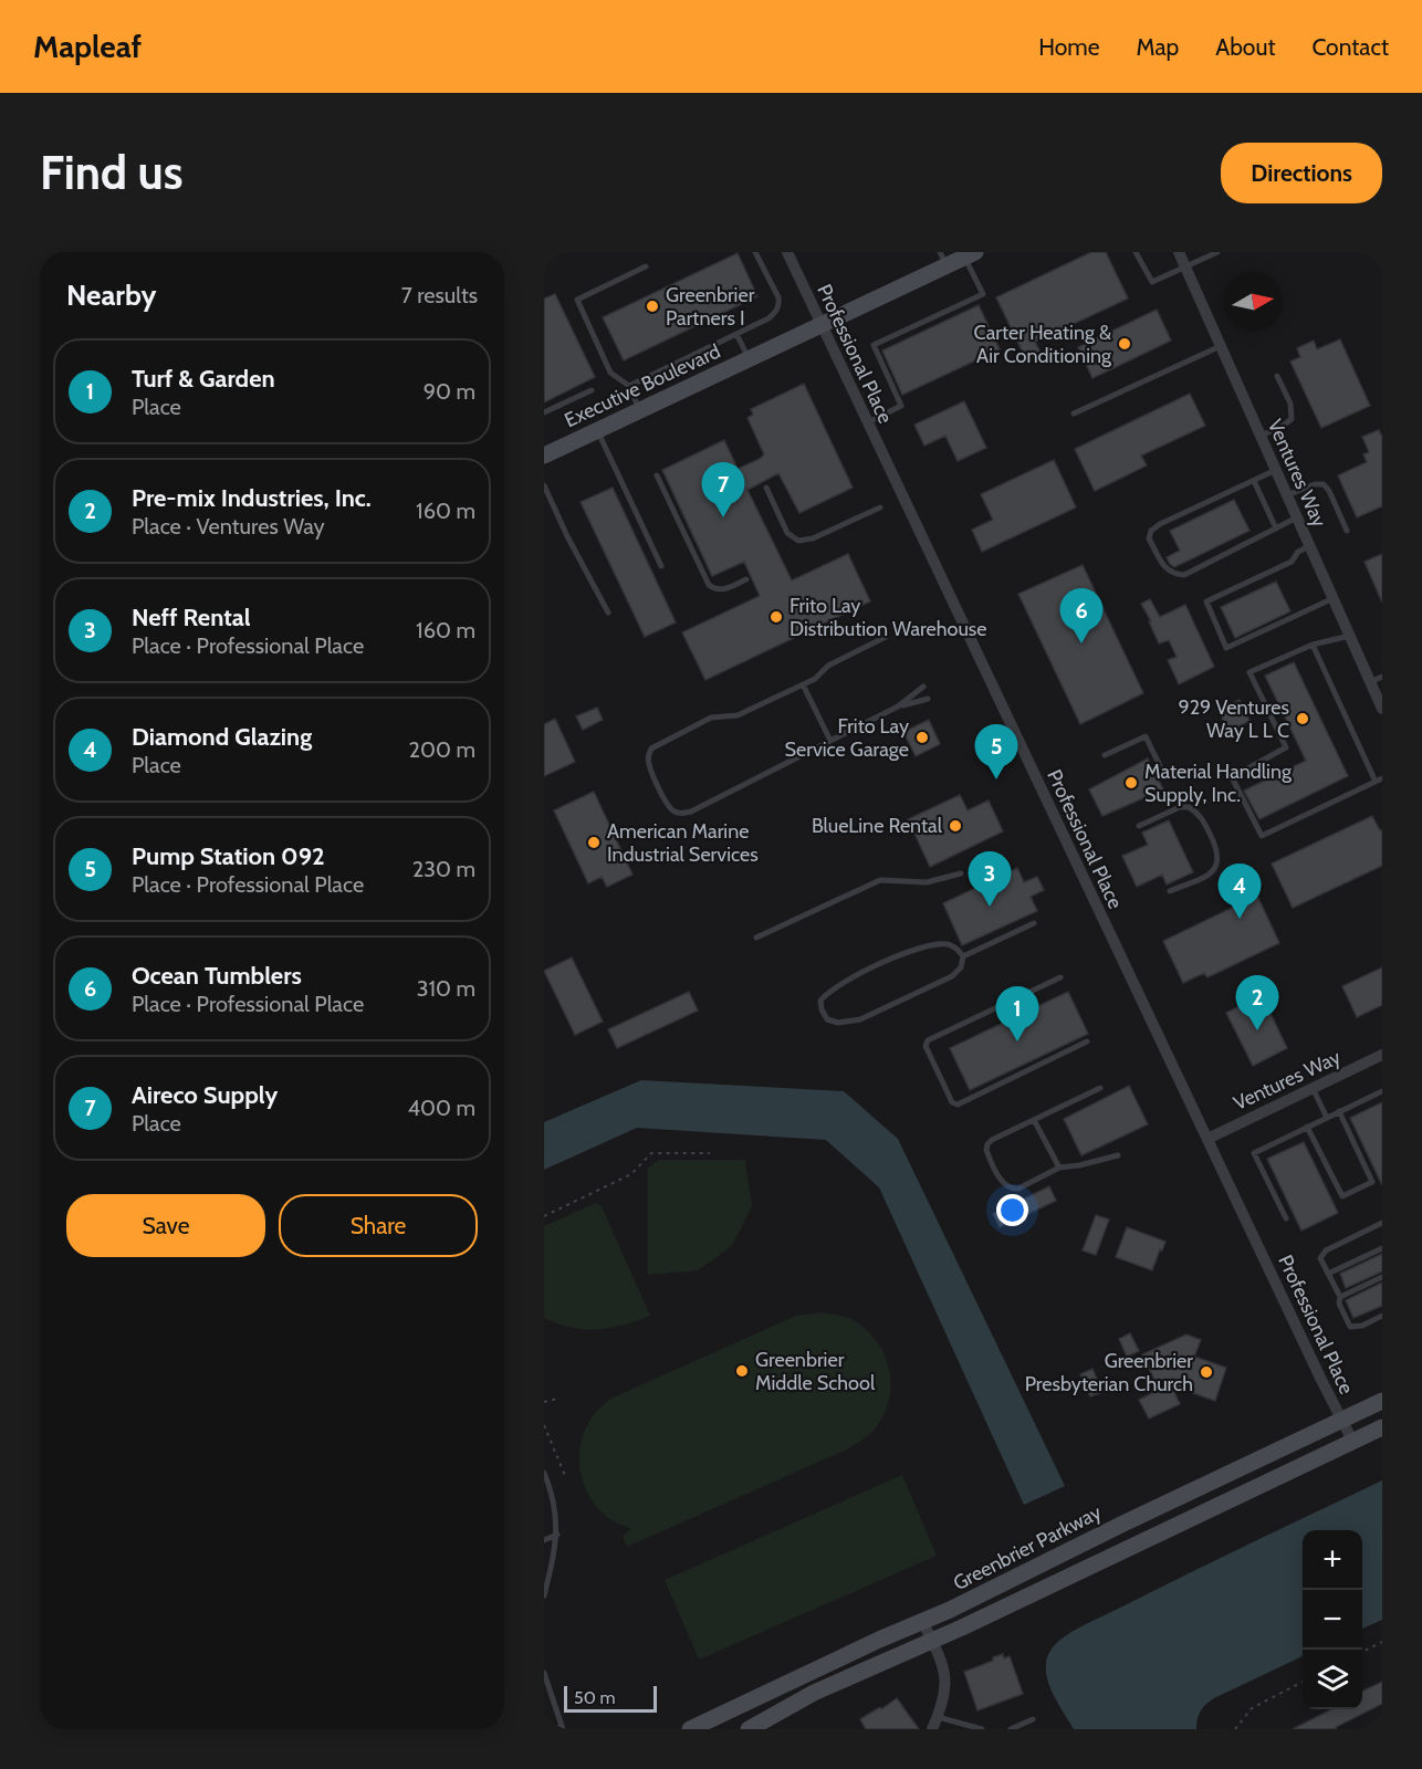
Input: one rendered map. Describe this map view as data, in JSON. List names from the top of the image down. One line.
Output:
{"streets":{"main road":["Executive Boulevard","Greenbrier Parkway"],"street":["Professional Place","Ventures Way"]},"crossings":[["Professional Place","Executive Boulevard"],["Professional Place","Ventures Way"],["Professional Place","Greenbrier Parkway"]],"places":["Greenbrier Partners I","Carter Heating & Air Conditioning","Frito Lay Distribution Warehouse","929 Ventures Way L L C","Frito Lay Service Garage","Material Handling Supply, Inc.","BlueLine Rental","American Marine Industrial Services","Greenbrier Middle School","Greenbrier Presbyterian Church"],"scale_bar":"50 m","north":"right","page":{"header":"Mapleaf","nav":["Home","Map","About","Contact"],"buttons":["Directions",["Save","Share"]],"title":"Find us","heading":["Nearby","7 results"],"list":[{"mark":"1","name":"Turf & Garden","note":"Place","value":"90 m"},{"mark":"2","name":"Pre-mix Industries, Inc.","note":"Place · Ventures Way","value":"160 m"},{"mark":"3","name":"Neff Rental","note":"Place · Professional Place","value":"160 m"},{"mark":"4","name":"Diamond Glazing","note":"Place","value":"200 m"},{"mark":"5","name":"Pump Station 092","note":"Place · Professional Place","value":"230 m"},{"mark":"6","name":"Ocean Tumblers","note":"Place · Professional Place","value":"310 m"},{"mark":"7","name":"Aireco Supply","note":"Place","value":"400 m"}],"pins":["7","6","5","3","4","2","1"],"map_buttons":["+","−"],"scale":"50 m"}}
